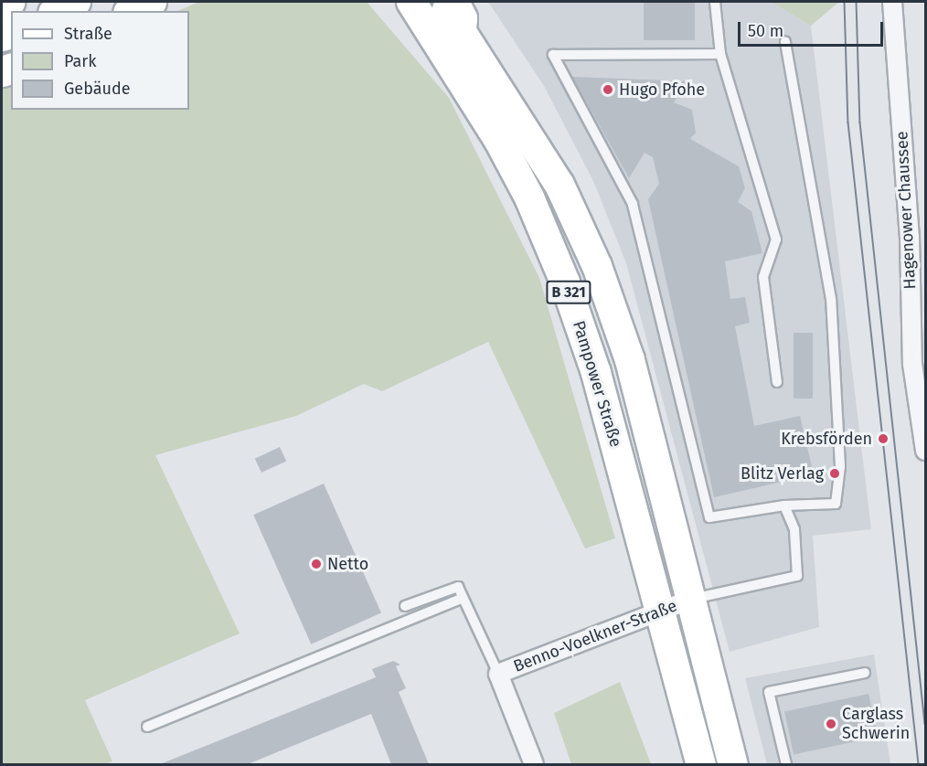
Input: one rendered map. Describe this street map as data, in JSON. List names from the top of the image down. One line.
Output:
{"streets":{"main road":["B 321","Pampower Straße"],"street":["Hagenower Chaussee","Benno-Voelkner-Straße"]},"crossings":[["B 321","Benno-Voelkner-Straße"],["Pampower Straße","Benno-Voelkner-Straße"]],"places":["Hugo Pfohe","Krebsförden","Blitz Verlag","Netto","Carglass Schwerin"],"legend":["Straße","Park","Gebäude"],"scale_bar":"50 m"}
